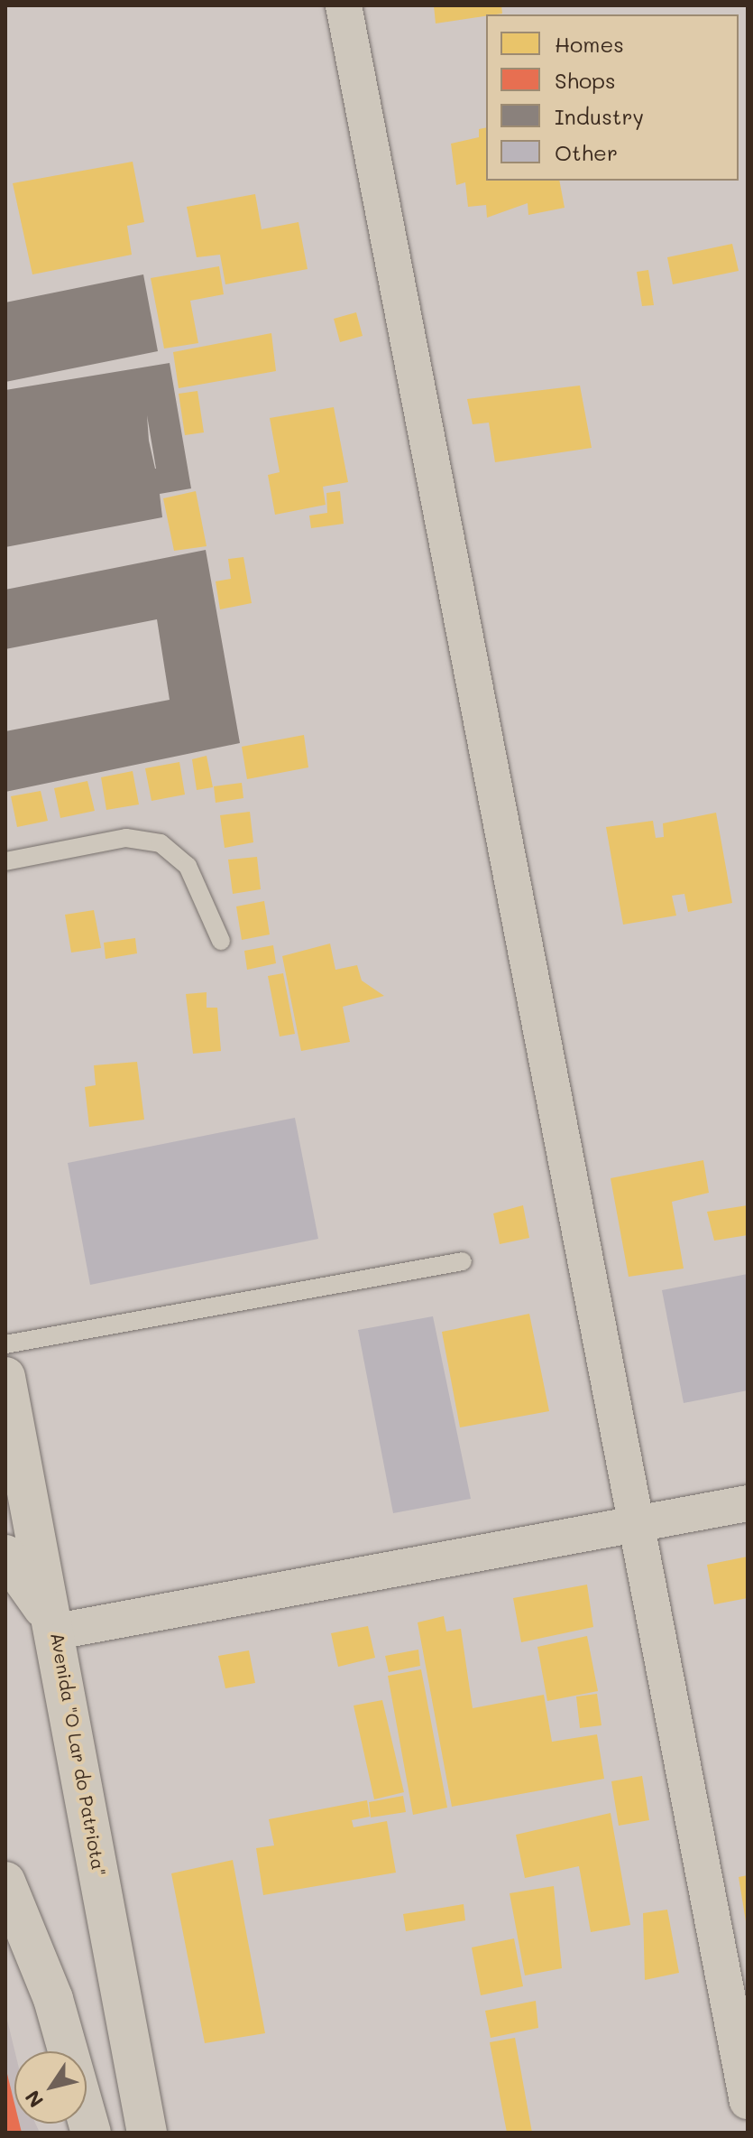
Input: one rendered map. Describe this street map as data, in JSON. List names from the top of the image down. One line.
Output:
{"streets":{"main road":["Avenida \"O Lar do Patriota\""]},"legend":["Homes","Shops","Industry","Other"],"north":"bottom left"}
